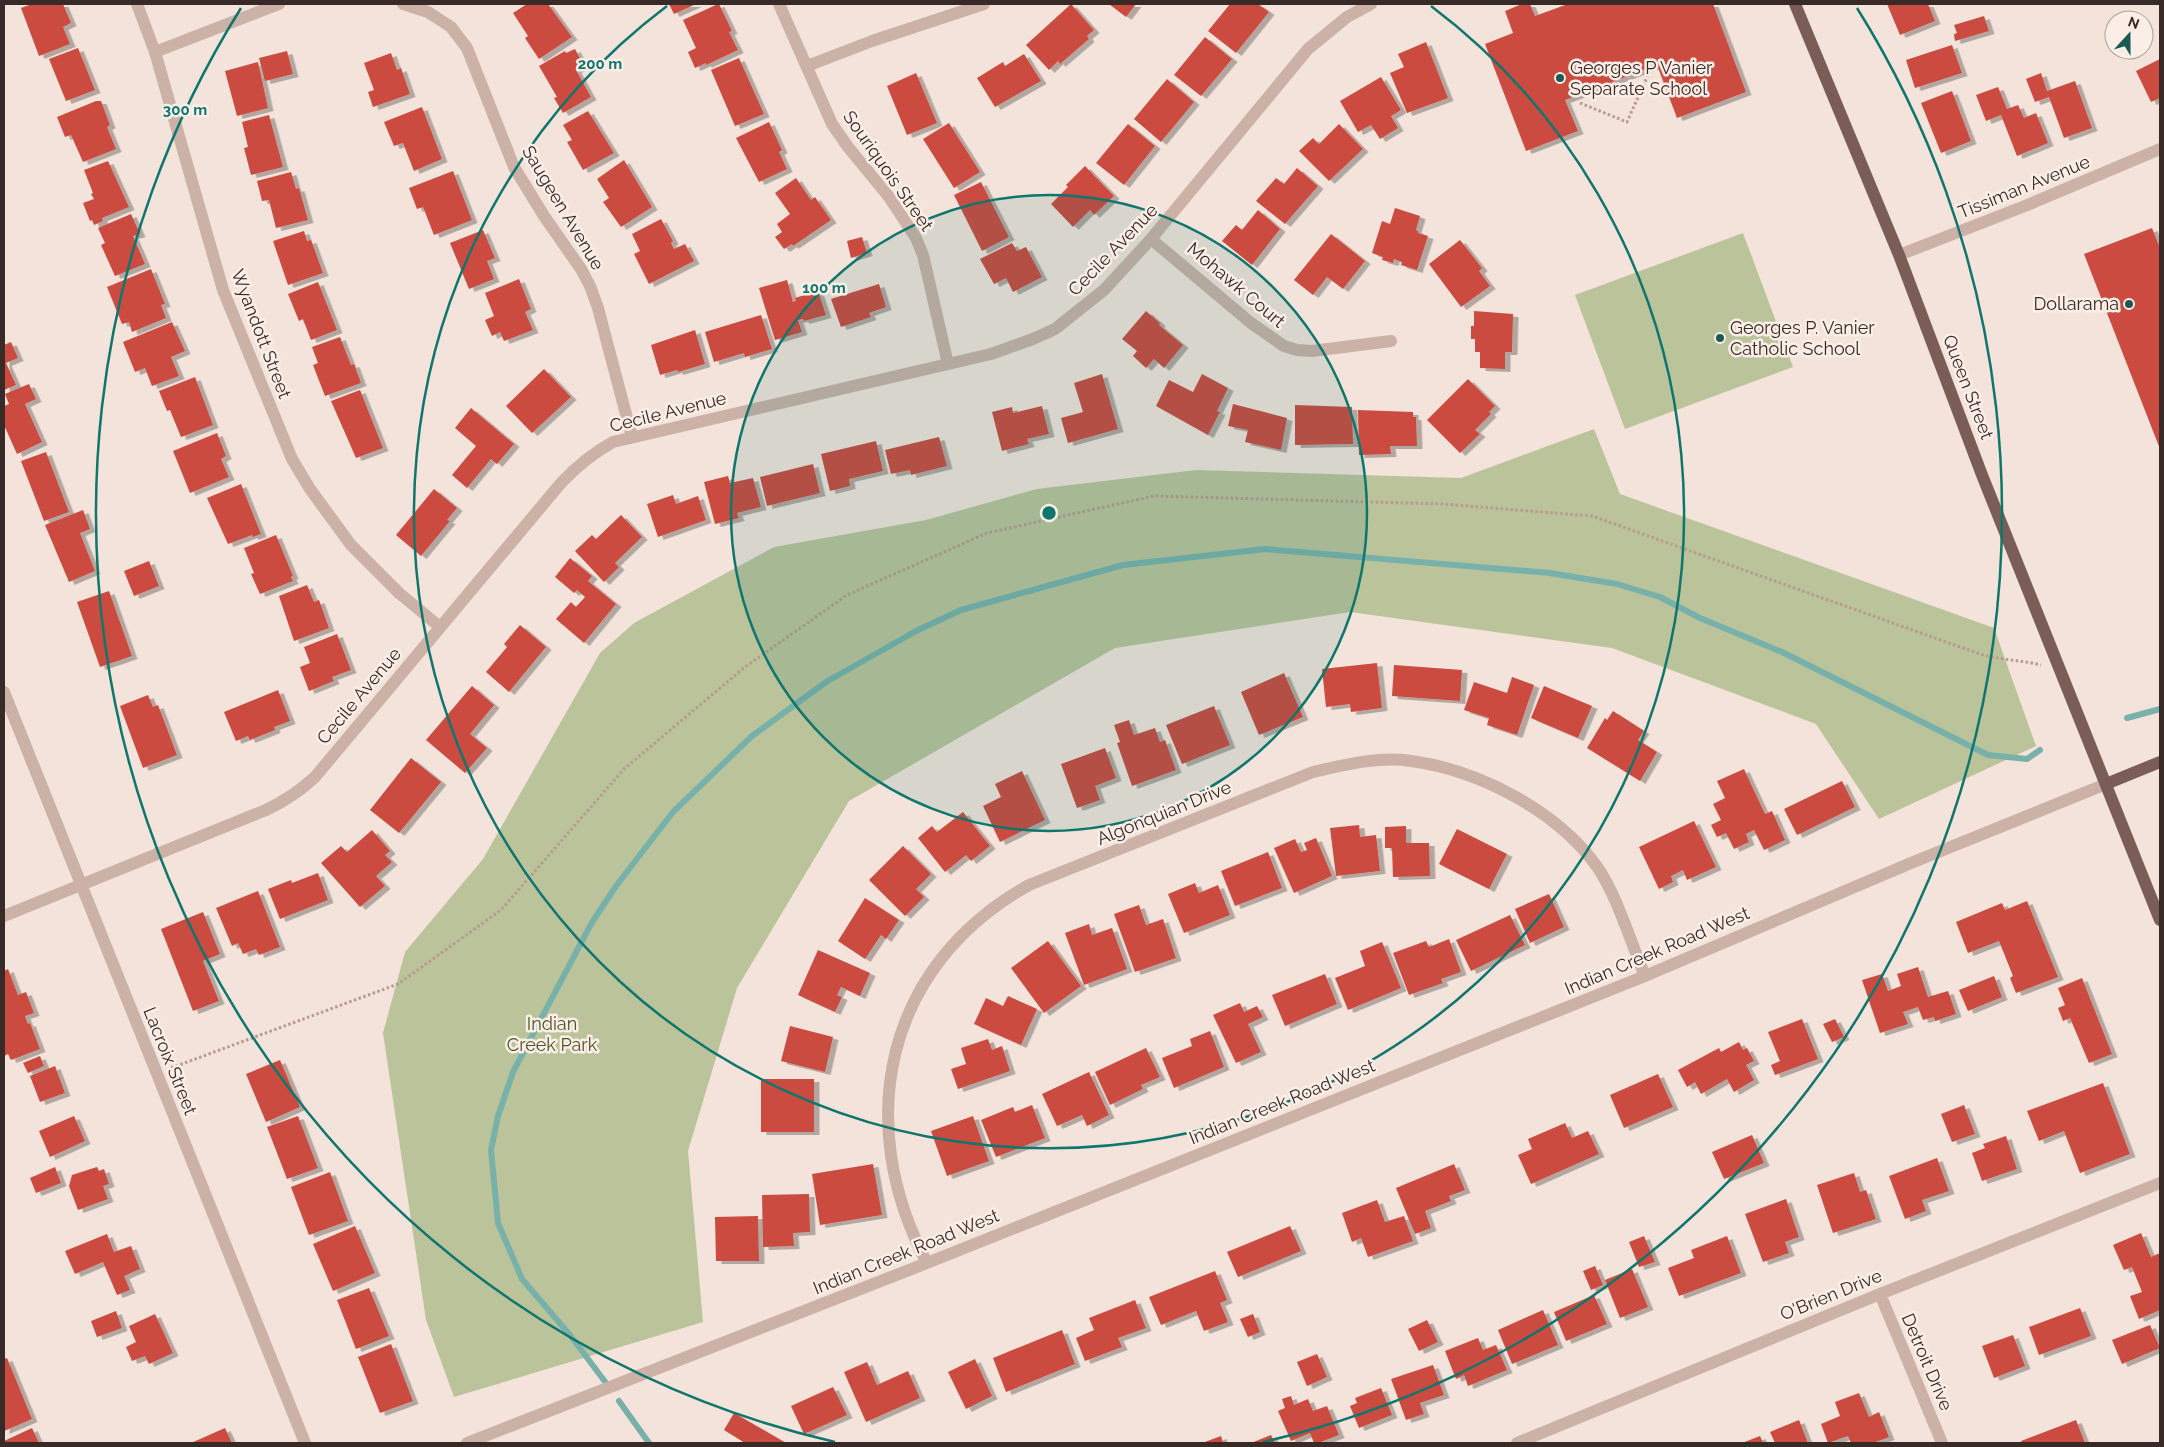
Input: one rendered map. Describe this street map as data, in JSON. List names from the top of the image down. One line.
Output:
{"streets":{"main road":["Queen Street"],"street":["Souriquois Street","Tissiman Avenue","Saugeen Avenue","Cecile Avenue","Mohawk Court","Wyandott Street","Algonquian Drive","Indian Creek Road West","Lacroix Street","O'Brien Drive","Detroit Drive"]},"crossings":[["Souriquois Street","Cecile Avenue"],["Tissiman Avenue","Queen Street"],["Saugeen Avenue","Cecile Avenue"],["Cecile Avenue","Mohawk Court"],["Cecile Avenue","Wyandott Street"],["Cecile Avenue","Lacroix Street"],["Queen Street","Indian Creek Road West"],["Algonquian Drive","Indian Creek Road West"],["O'Brien Drive","Detroit Drive"]],"parks":["Indian Creek Park"],"places":["Georges P Vanier Separate School","Dollarama","Georges P. Vanier Catholic School"],"north":"top","rings":["200 m","300 m","100 m"]}
